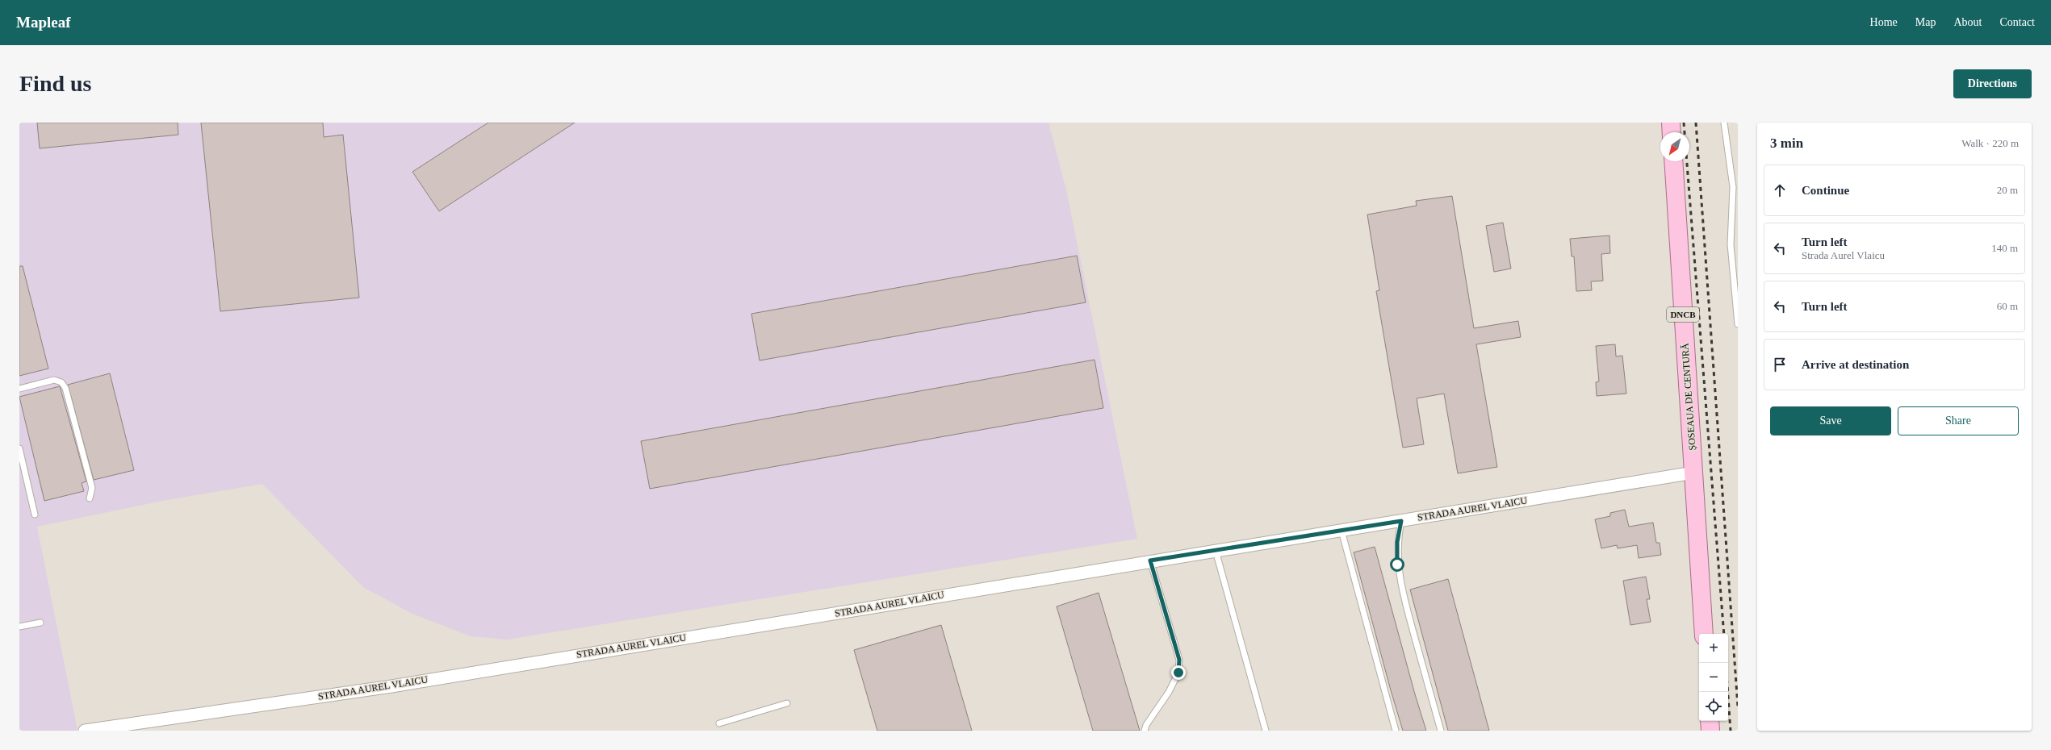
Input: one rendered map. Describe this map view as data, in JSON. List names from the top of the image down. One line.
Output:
{"streets":{"main road":["DNCB","ȘOSEAUA DE CENTURĂ"],"street":["STRADA AUREL VLAICU"]},"crossings":[["ȘOSEAUA DE CENTURĂ","STRADA AUREL VLAICU"]],"north":"bottom left","page":{"header":"Mapleaf","nav":["Home","Map","About","Contact"],"buttons":["Directions",["Save","Share"]],"title":"Find us","heading":["3 min","Walk · 220 m"],"list":[["Continue","20 m"],["Turn left","Strada Aurel Vlaicu","140 m"],["Turn left","60 m"],"Arrive at destination"],"map_buttons":["+","−"]}}
